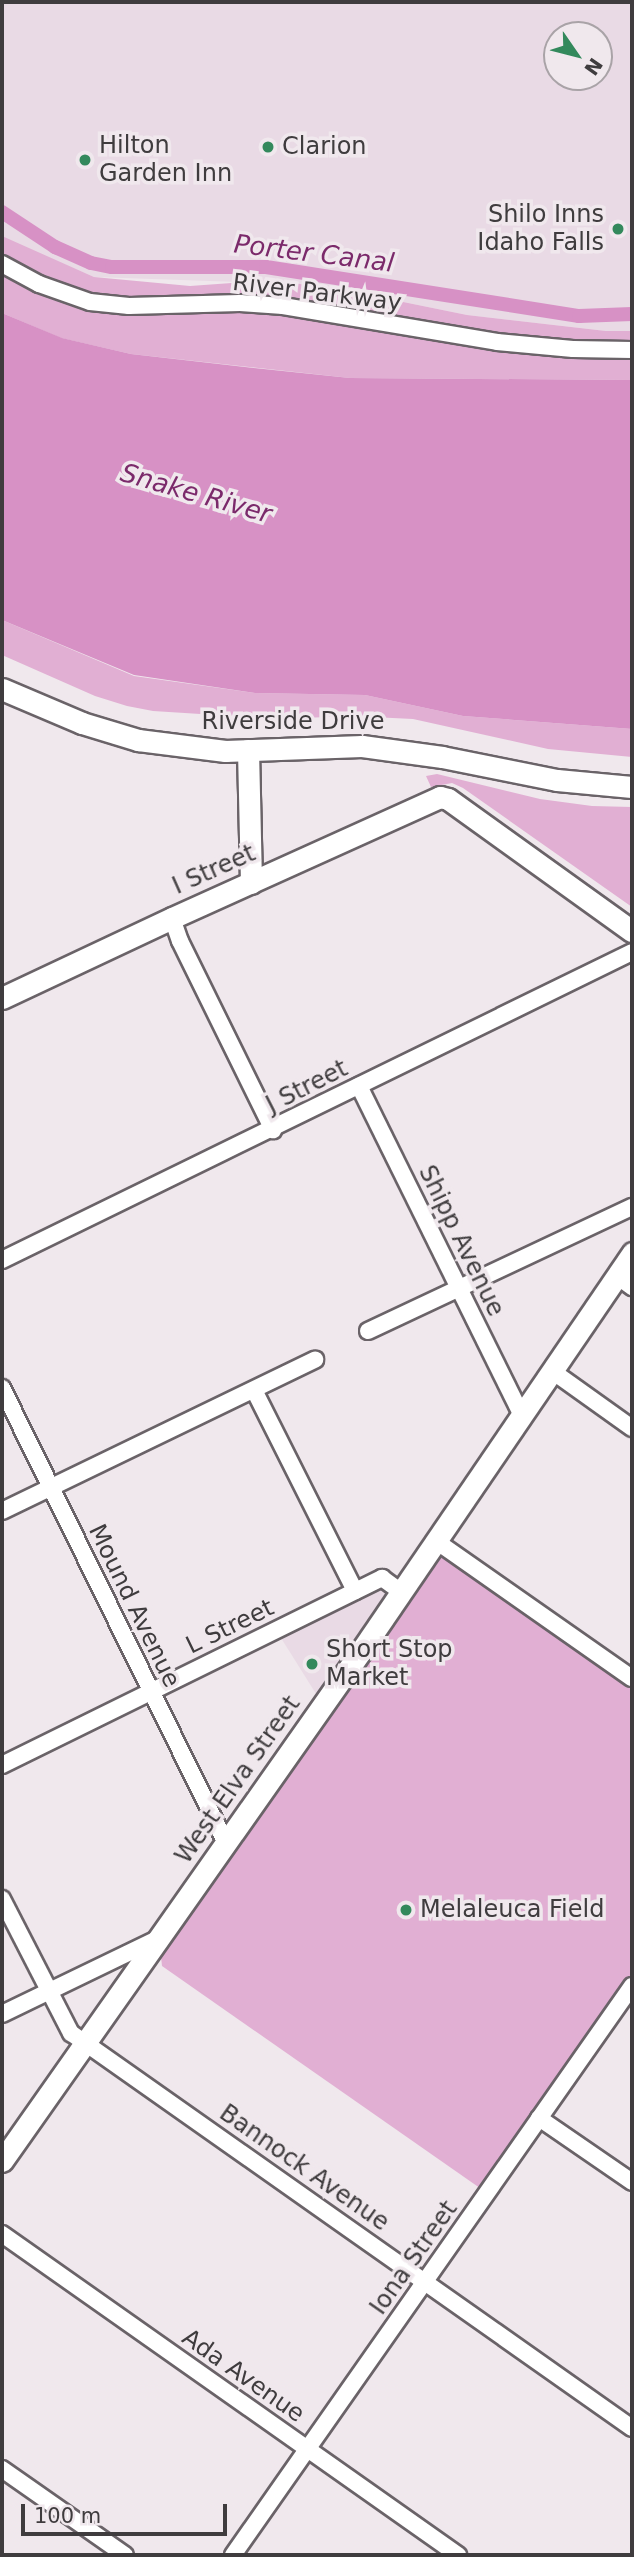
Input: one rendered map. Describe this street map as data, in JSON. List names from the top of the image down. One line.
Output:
{"streets":{"street":["River Parkway","Riverside Drive","I Street","J Street","Shipp Avenue","Mound Avenue","L Street","West Elva Street","Bannock Avenue","Iona Street","Ada Avenue"]},"crossings":[["J Street","Shipp Avenue"],["Shipp Avenue","West Elva Street"],["Mound Avenue","L Street"],["Mound Avenue","West Elva Street"],["L Street","West Elva Street"],["West Elva Street","Bannock Avenue"],["Bannock Avenue","Iona Street"],["Iona Street","Ada Avenue"]],"water":["Porter Canal","Snake River"],"places":["Clarion","Hilton Garden Inn","Shilo Inns Idaho Falls","Short Stop Market","Melaleuca Field"],"scale_bar":"100 m","north":"bottom right"}
